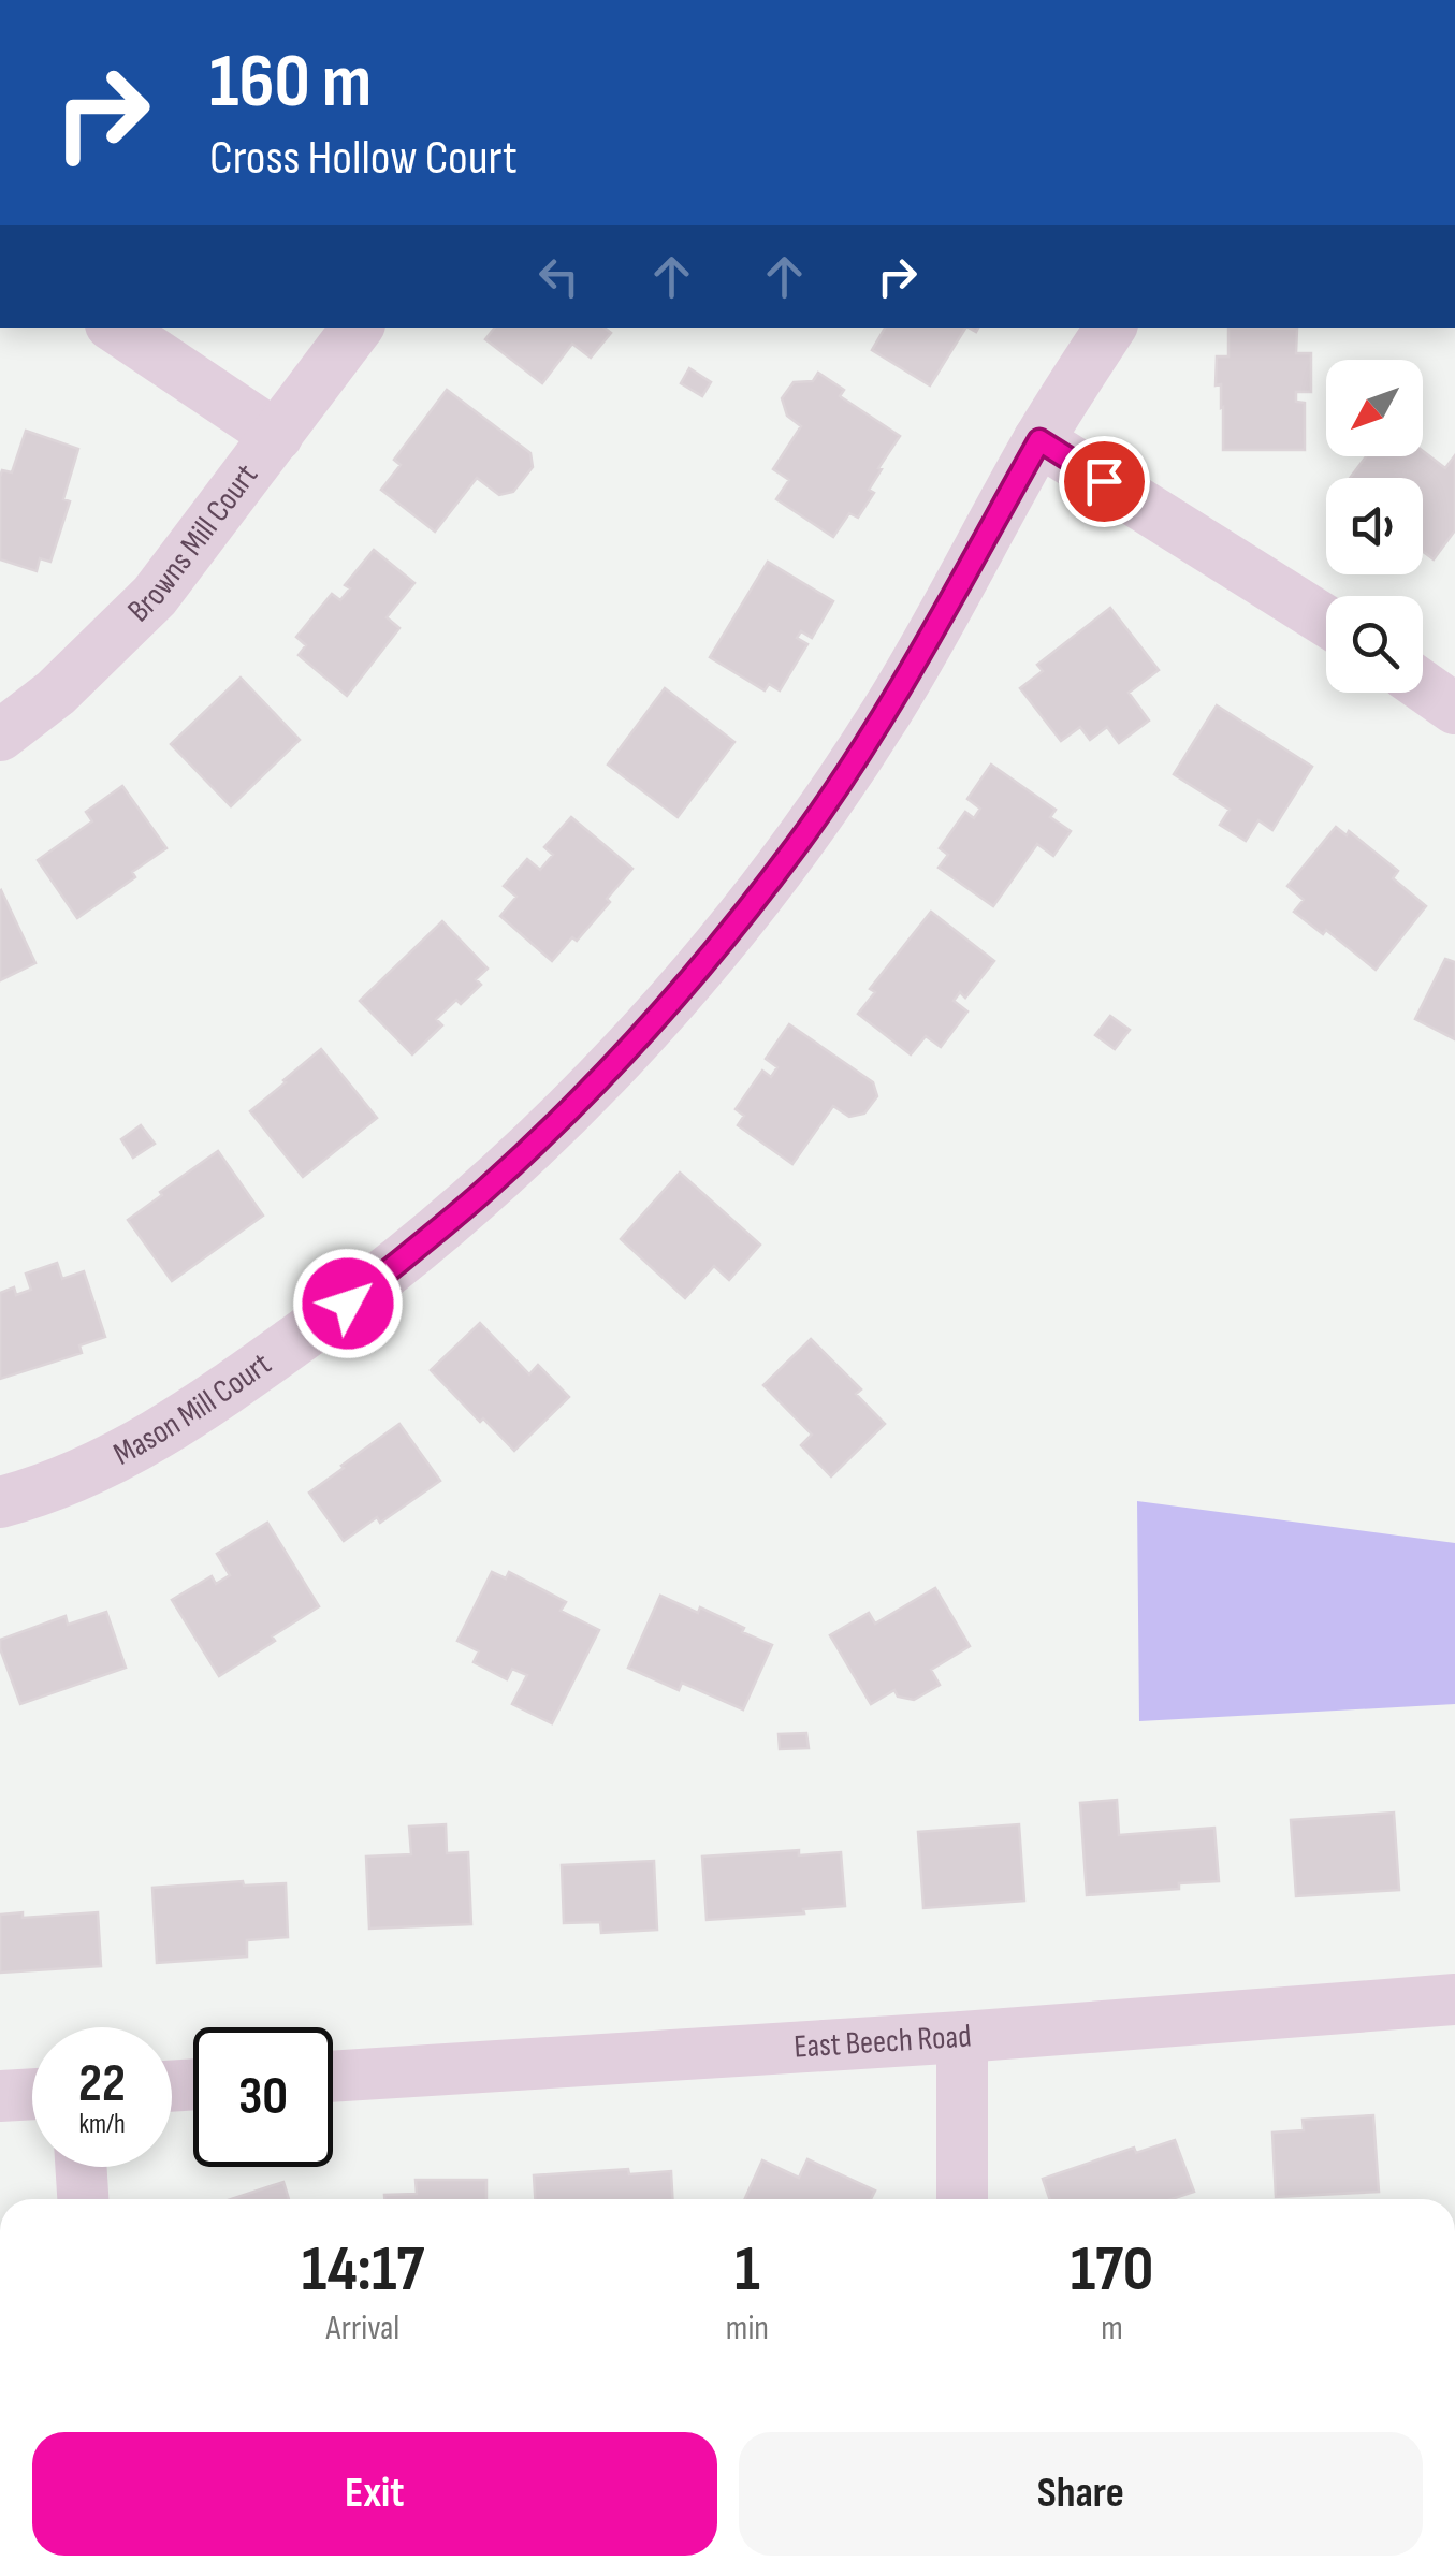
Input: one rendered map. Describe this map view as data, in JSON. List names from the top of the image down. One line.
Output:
{"streets":{"street":["Browns Mill Court","Mason Mill Court","East Beech Road"]},"north":"bottom left","page":{"turn":["160 m","Cross Hollow Court"],"speed":"22 km/h","limit":"30","eta":["14:17","Arrival","1","min","170","m"],"buttons":["Exit","Share"]}}
